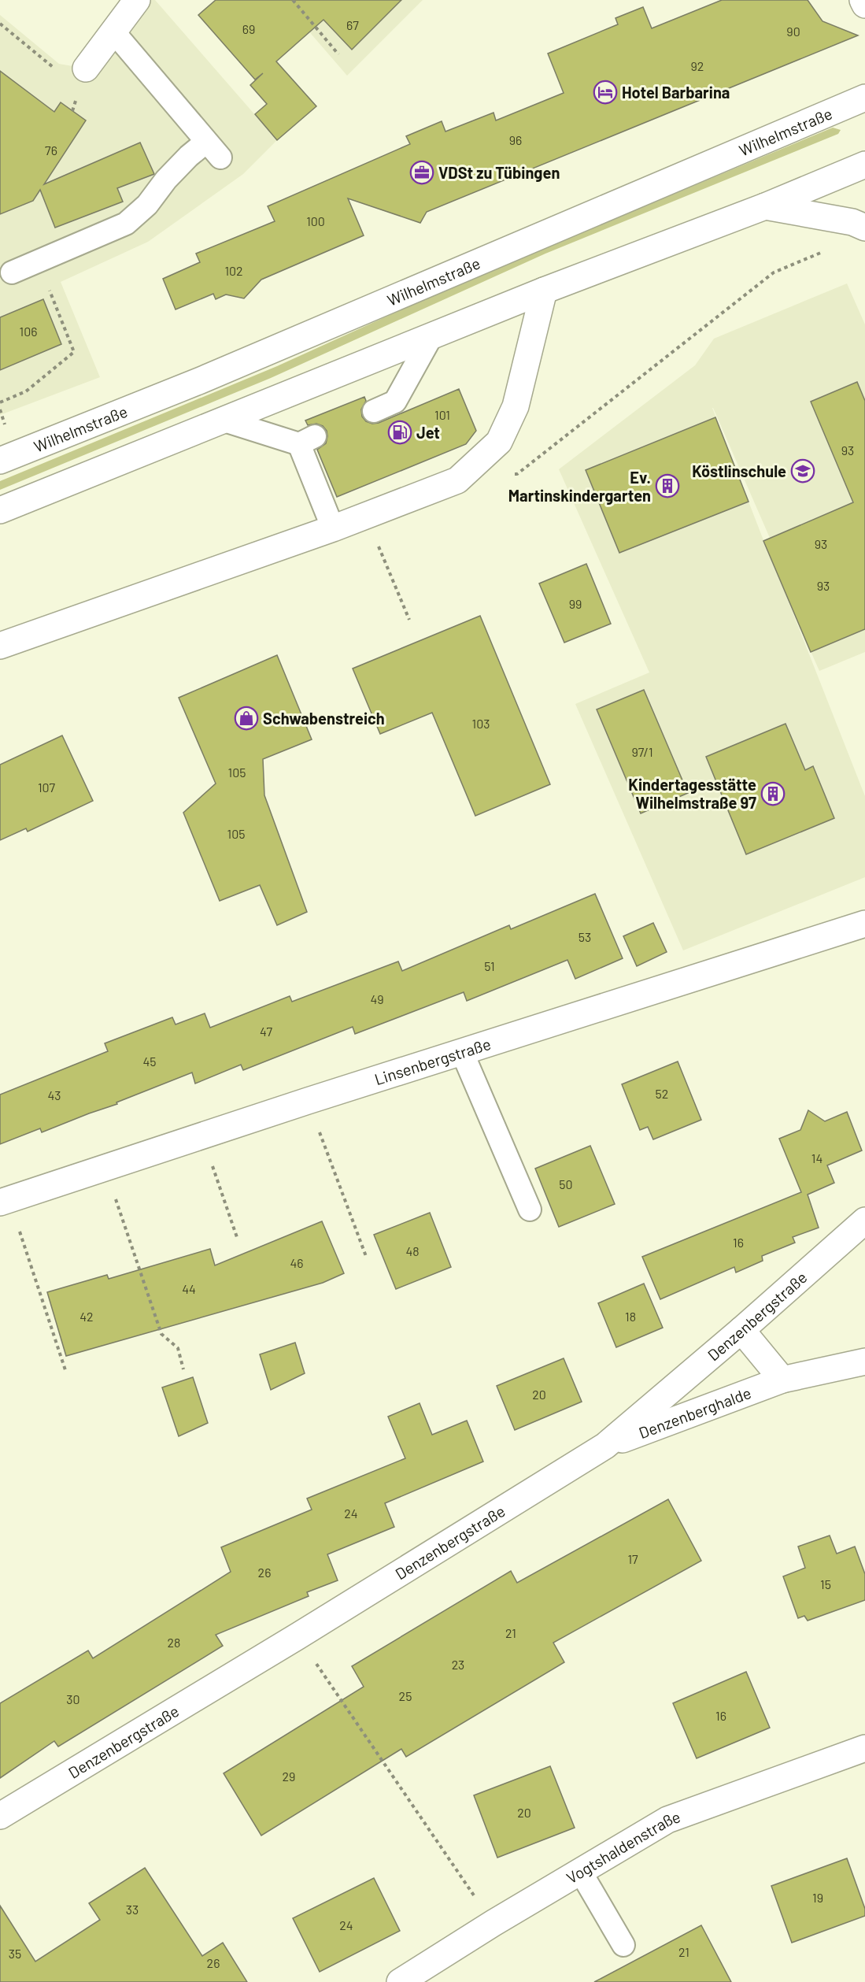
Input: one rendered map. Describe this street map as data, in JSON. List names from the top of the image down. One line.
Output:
{"streets":{"street":["Wilhelmstraße","Linsenbergstraße","Denzenbergstraße","Denzenberghalde","Vogtshaldenstraße"]},"crossings":[["Denzenbergstraße","Denzenberghalde"]],"places":{"hotel":["Hotel Barbarina"],"office":["VDSt zu Tübingen"],"fuel station":["Jet"],"school or university":["Köstlinschule"],"building":["Ev. Martinskindergarten","Kindertagesstätte Wilhelmstraße 97"],"shop":["Schwabenstreich"]},"house_numbers":["67","69","90","92","96","76","100","102","106","101","93","93","93","99","103","97/1","105","107","105","53","51","49","47","45","52","43","14","50","16","48","46","44","42","18","20","24","17","26","15","21","28","23","25","30","16","29","20","19","33","24","21","35","26"]}
